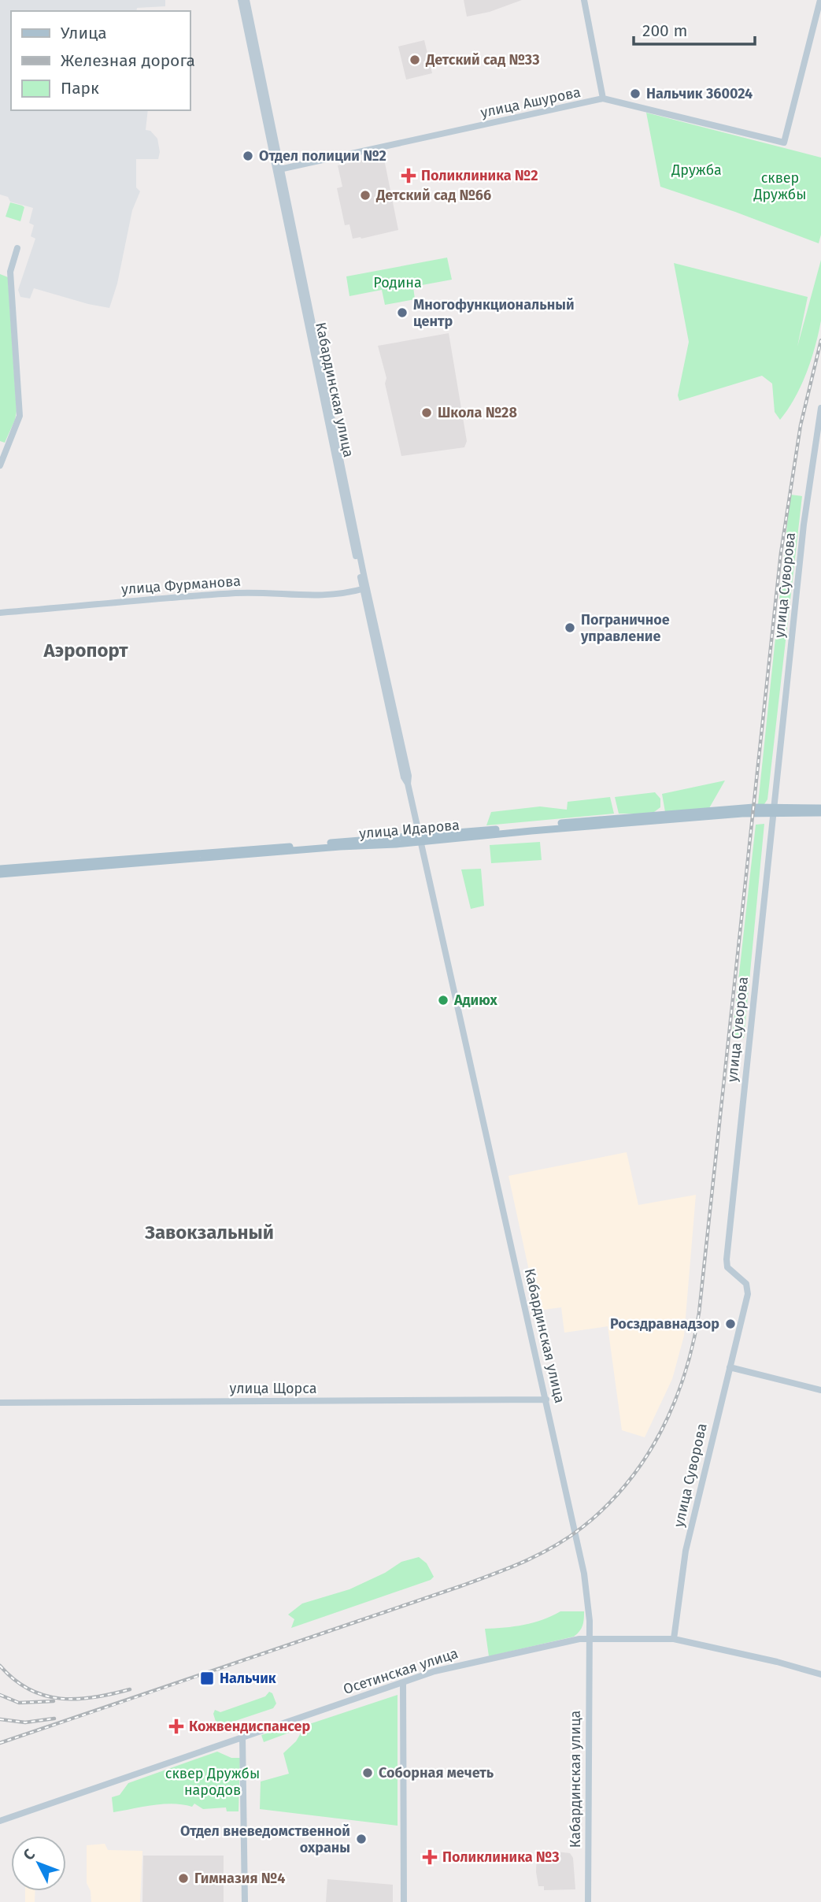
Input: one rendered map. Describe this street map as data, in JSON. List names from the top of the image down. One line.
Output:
{"streets":{"main road":["улица Ашурова","Кабардинская улица","улица Фурманова","улица Суворова","улица Идарова","улица Щорса","Осетинская улица"]},"crossings":[["улица Ашурова","Кабардинская улица"],["Кабардинская улица","улица Фурманова"],["Кабардинская улица","улица Идарова"],["Кабардинская улица","улица Щорса"],["Кабардинская улица","Осетинская улица"],["улица Суворова","улица Идарова"],["улица Суворова","Осетинская улица"]],"districts":["Аэропорт","Завокзальный"],"parks":["Дружба","сквер Дружбы","Родина","сквер Дружбы народов"],"places":{"other":["Детский сад №33","Нальчик 360024","Отдел полиции №2","Детский сад №66","Многофункциональный центр","Школа №28","Пограничное управление","Адиюх","Росздравнадзор","Соборная мечеть","Отдел вневедомственной охраны","Гимназия №4"],"health":["Поликлиника №2","Кожвендиспансер","Поликлиника №3"],"transit":["Нальчик"]},"legend":["Улица","Железная дорога","Парк"],"scale_bar":"200 m","north":"top left"}
